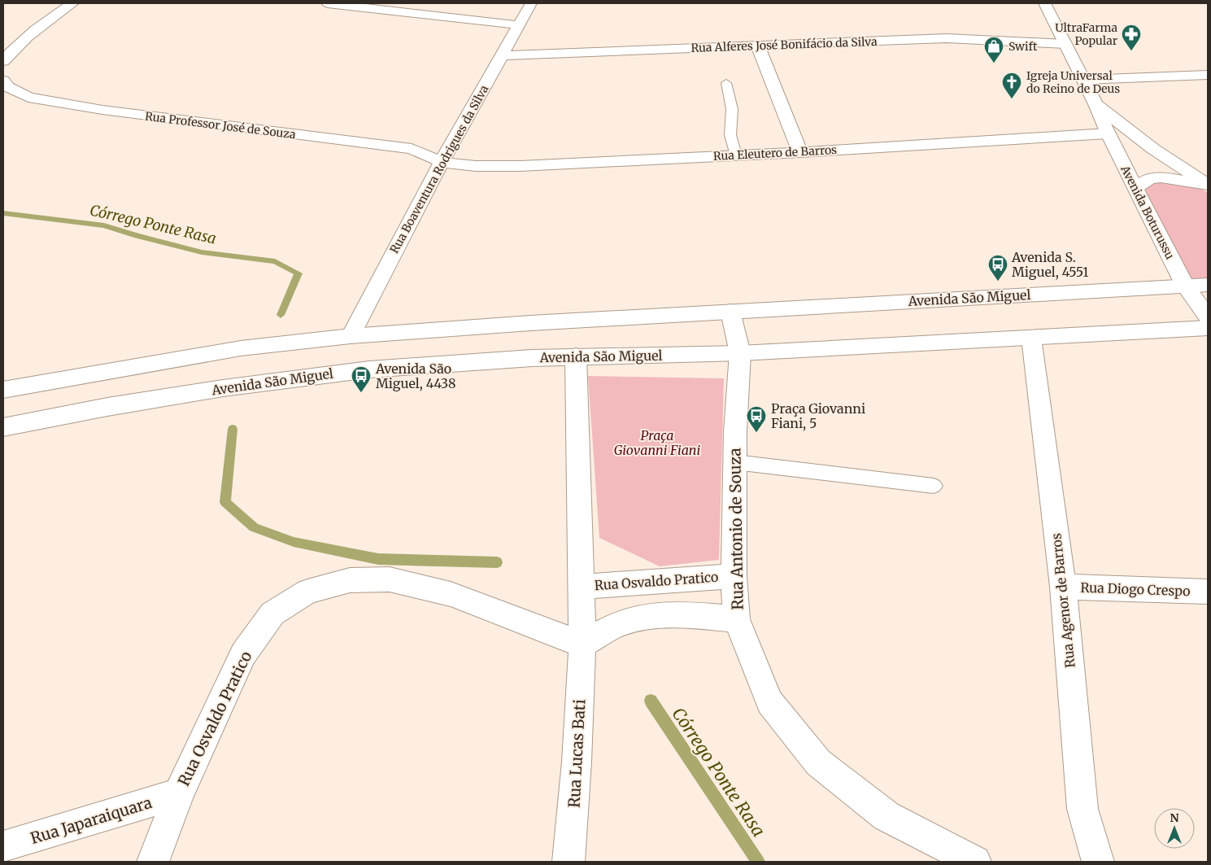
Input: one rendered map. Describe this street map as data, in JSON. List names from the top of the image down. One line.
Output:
{"streets":{"street":["Rua Alferes José Bonifácio da Silva","Rua Professor José de Souza","Rua Eleutero de Barros","Rua Boaventura Rodrigues da Silva","Avenida Boturussu","Avenida São Miguel","Rua Antonio de Souza","Rua Osvaldo Pratico","Rua Diogo Crespo","Rua Agenor de Barros","Rua Lucas Bati","Rua Japaraiquara"]},"crossings":[["Rua Alferes José Bonifácio da Silva","Rua Boaventura Rodrigues da Silva"],["Rua Alferes José Bonifácio da Silva","Avenida Boturussu"],["Rua Professor José de Souza","Rua Eleutero de Barros"],["Rua Professor José de Souza","Rua Boaventura Rodrigues da Silva"],["Rua Eleutero de Barros","Rua Boaventura Rodrigues da Silva"],["Rua Eleutero de Barros","Avenida Boturussu"],["Rua Boaventura Rodrigues da Silva","Avenida São Miguel"],["Avenida Boturussu","Avenida São Miguel"],["Avenida São Miguel","Rua Antonio de Souza"],["Avenida São Miguel","Rua Agenor de Barros"],["Rua Antonio de Souza","Rua Osvaldo Pratico"],["Rua Osvaldo Pratico","Rua Lucas Bati"],["Rua Osvaldo Pratico","Rua Japaraiquara"],["Rua Diogo Crespo","Rua Agenor de Barros"]],"water":["Córrego Ponte Rasa"],"parks":["Praça Giovanni Fiani"],"places":{"pharmacy":["UltraFarma Popular"],"shop":["Swift"],"church":["Igreja Universal do Reino de Deus"],"bus stop":["Avenida S. Miguel, 4551","Avenida São Miguel, 4438","Praça Giovanni Fiani, 5"]},"north":"top"}
